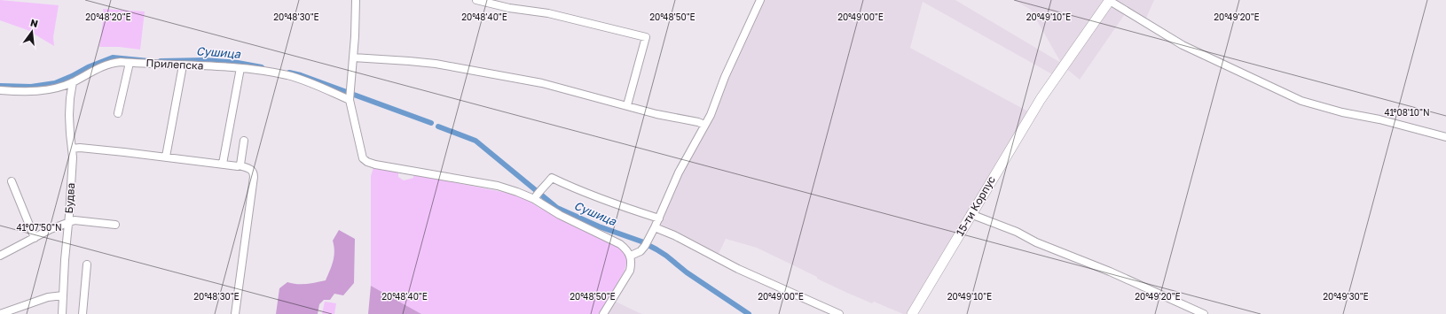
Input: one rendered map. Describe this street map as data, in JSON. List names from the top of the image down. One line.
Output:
{"streets":{"main road":["15-ти Корпус"],"street":["Прилепска","Будва"]},"crossings":[["Прилепска","Будва"]],"water":["Сушица"],"north":"top","coordinates":["20°48'20\"E","20°48'30\"E","20°48'40\"E","20°48'50\"E","20°49'00\"E","20°49'10\"E","20°49'20\"E","41°08'10\"N","41°07'50\"N","20°49'30\"E"]}
